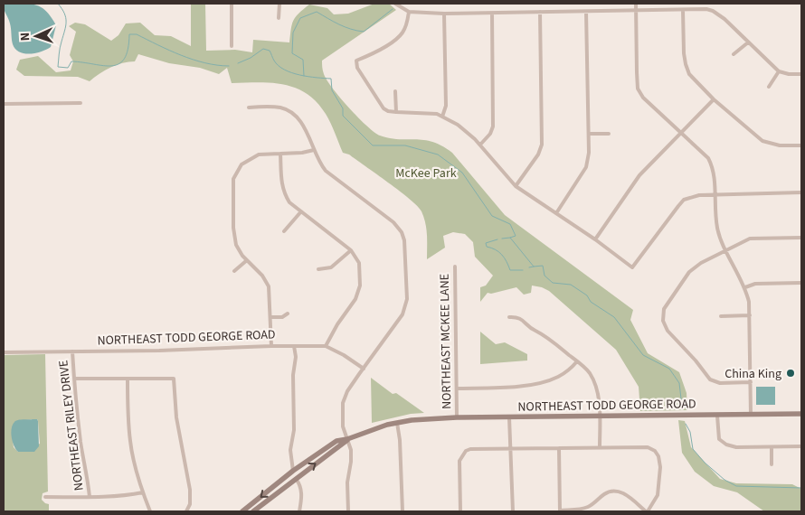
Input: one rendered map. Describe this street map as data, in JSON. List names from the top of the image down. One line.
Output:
{"streets":{"main road":["NORTHEAST TODD GEORGE ROAD"],"street":["NORTHEAST MCKEE LANE","NORTHEAST RILEY DRIVE"]},"crossings":[["NORTHEAST TODD GEORGE ROAD","NORTHEAST MCKEE LANE"],["NORTHEAST TODD GEORGE ROAD","NORTHEAST RILEY DRIVE"]],"parks":["McKee Park"],"places":["China King"],"north":"left"}
